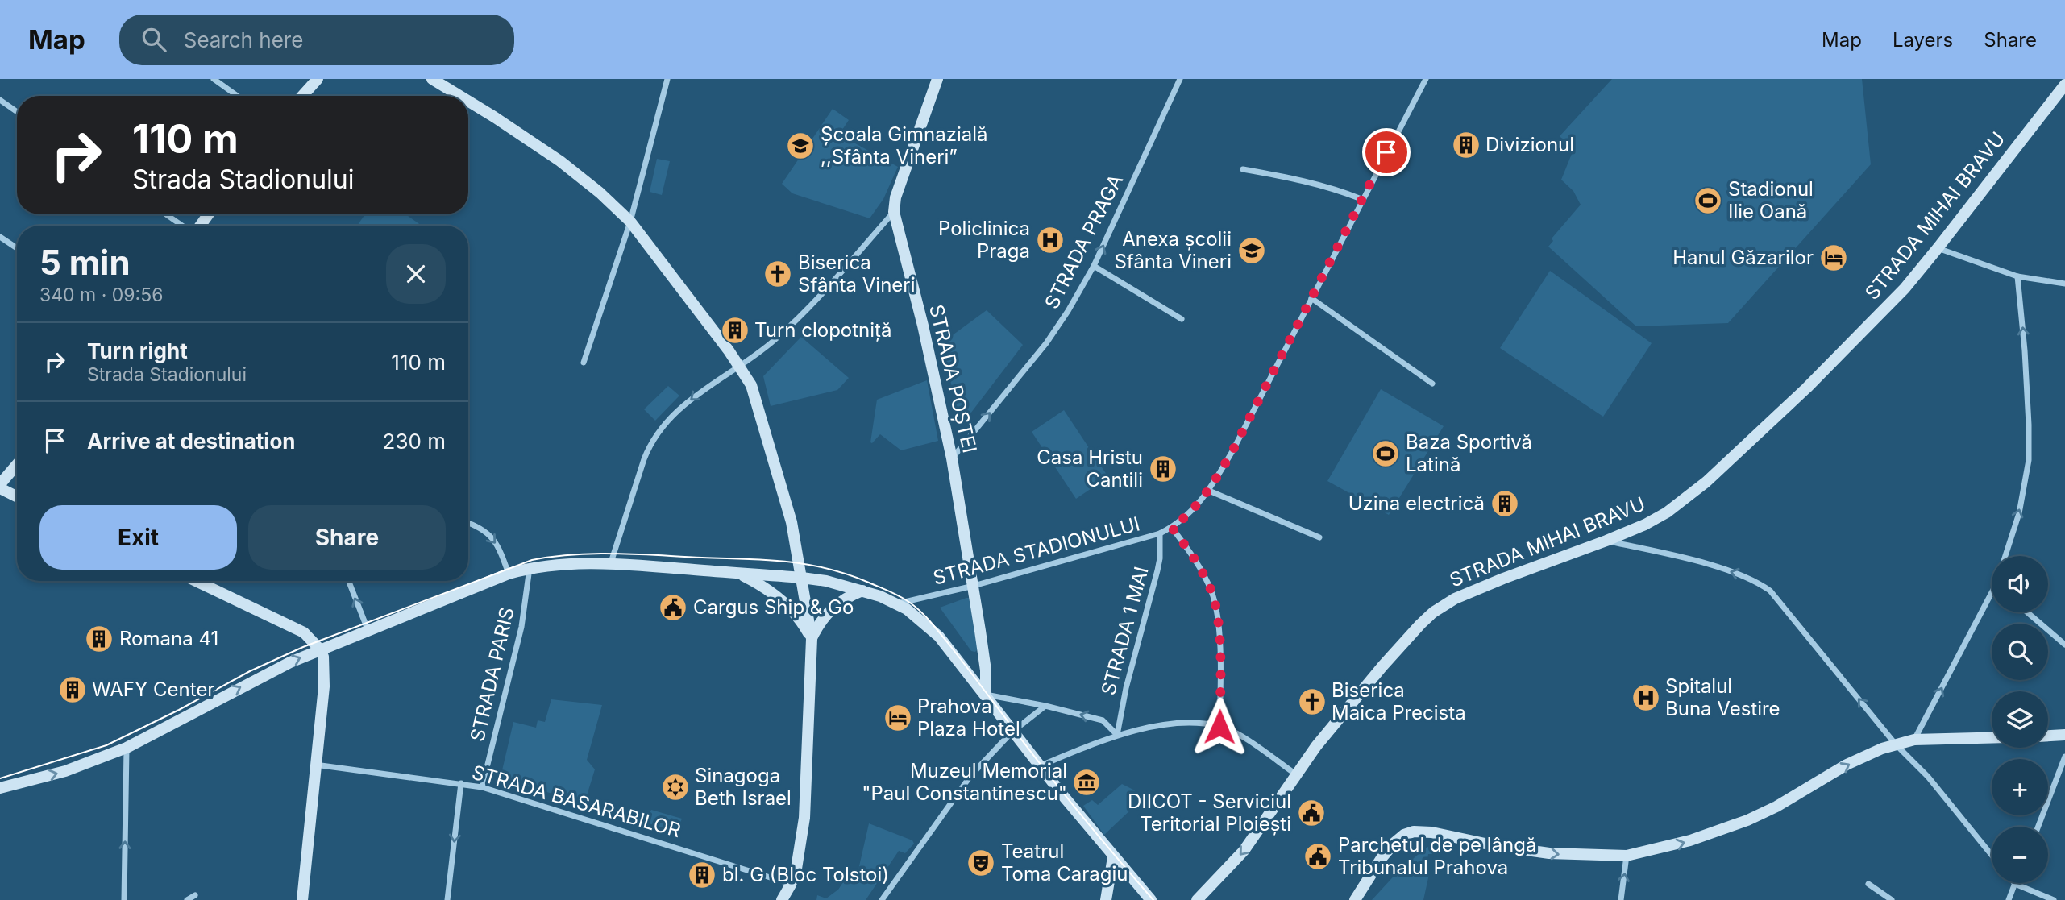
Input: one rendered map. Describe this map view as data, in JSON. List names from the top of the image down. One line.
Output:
{"streets":{"main road":["STRADA MIHAI BRAVU","STRADA POȘTEI"],"street":["STRADA PRAGA","STRADA STADIONULUI","STRADA 1 MAI","STRADA PARIS","STRADA BASARABILOR"]},"crossings":[["STRADA PRAGA","STRADA POȘTEI"],["STRADA POȘTEI","STRADA STADIONULUI"],["STRADA STADIONULUI","STRADA 1 MAI"],["STRADA PARIS","STRADA BASARABILOR"]],"one_way":["STRADA PRAGA"],"places":{"building":["Divizionul","Turn clopotniță","Casa Hristu Cantili","Uzina electrică","Romana 41","WAFY Center","bl. G (Bloc Tolstoi)"],"school or university":["Școala Gimnazială ,,Sfânta Vineri”","Anexa școlii Sfânta Vineri"],"sports":["Stadionul Ilie Oană","Baza Sportivă Latină"],"hospital":["Policlinica Praga","Spitalul Buna Vestire"],"hotel":["Hanul Găzarilor","Prahova Plaza Hotel"],"church":["Biserica Sfânta Vineri","Biserica Maica Precista"],"public building":["Cargus Ship & Go","DIICOT - Serviciul Teritorial Ploiești","Parchetul de pe lângă Tribunalul Prahova"],"museum":["Muzeul Memorial \"Paul Constantinescu\""],"synagogue":["Sinagoga Beth Israel"],"theatre":["Teatrul Toma Caragiu"]},"page":{"header":"Map","search":"Search here","nav":["Map","Layers","Share"],"turn":["110 m","Strada Stadionului"],"heading":["5 min","340 m · 09:56"],"list":[{"name":"Turn right","note":"Strada Stadionului","value":"110 m"},{"name":"Arrive at destination","value":"230 m"}],"buttons":["Exit","Share"],"map_buttons":["+","−"]}}
